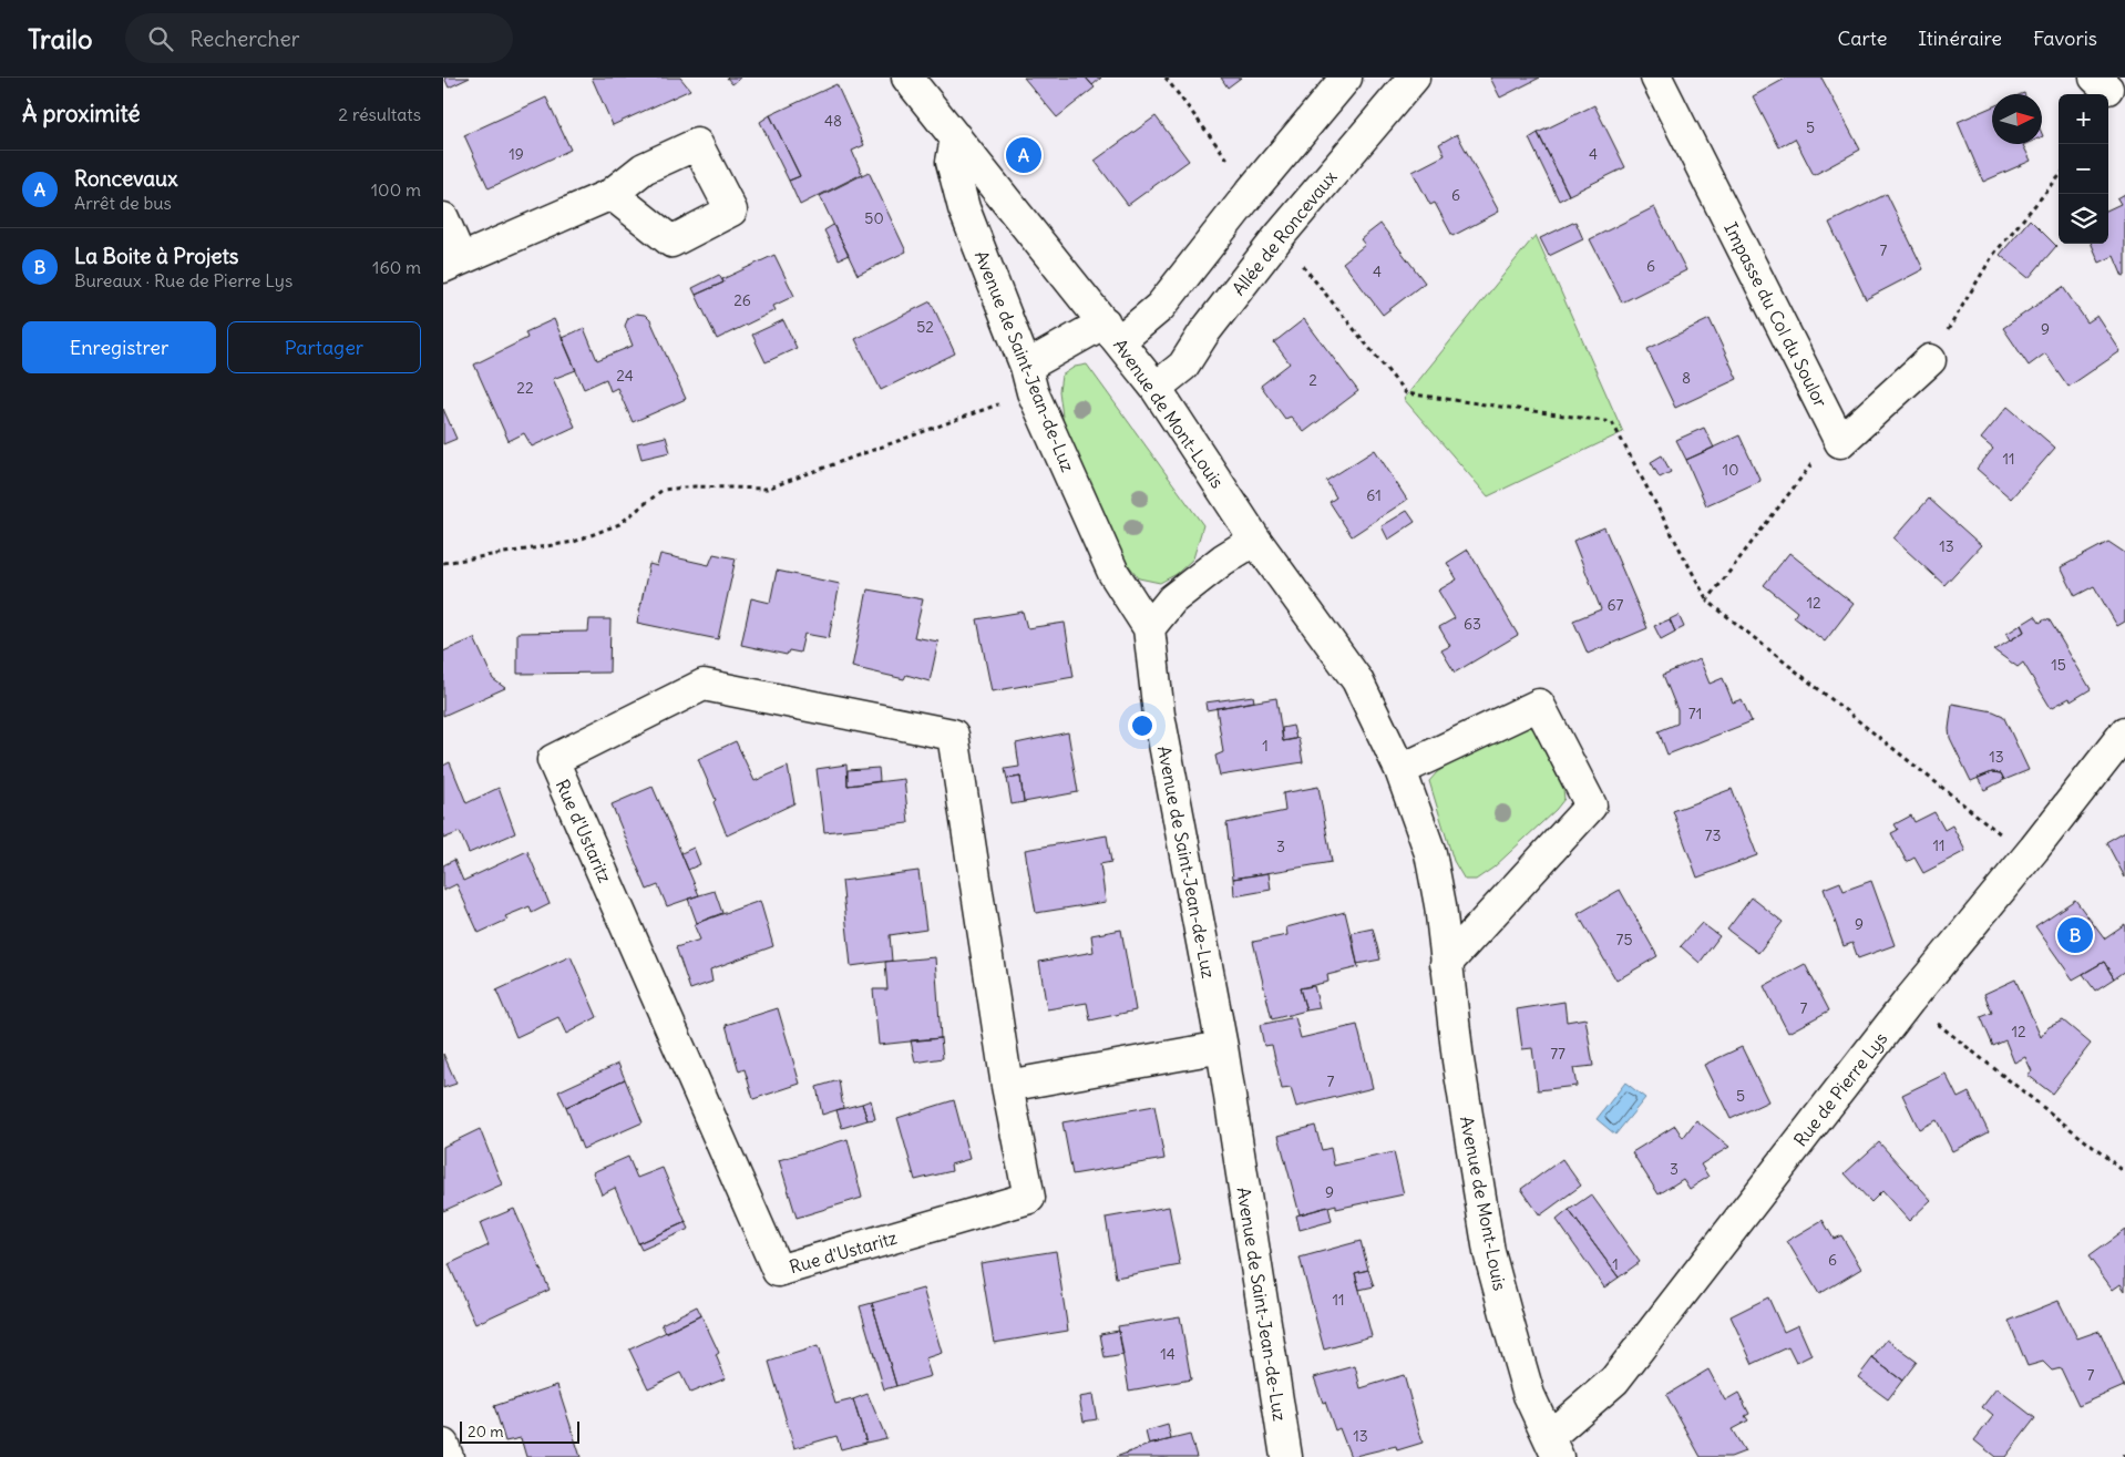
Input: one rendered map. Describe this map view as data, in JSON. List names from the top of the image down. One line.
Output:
{"streets":{"street":["Allée de Roncevaux","Impasse du Col du Soulor","Avenue de Saint-Jean-de-Luz","Avenue de Mont-Louis","Rue d'Ustaritz","Rue de Pierre Lys"]},"crossings":[["Allée de Roncevaux","Avenue de Mont-Louis"],["Avenue de Saint-Jean-de-Luz","Avenue de Mont-Louis"],["Avenue de Mont-Louis","Rue de Pierre Lys"]],"house_numbers":["48","5","19","4","6","50","7","6","4","26","52","9","24","8","2","22","11","10","61","13","12","67","63","15","71","1","13","73","11","3","9","75","7","12","77","7","5","3","9","6","1","11","14","7","13"],"scale_bar":"20 m","north":"right","page":{"header":"Trailo","search":"Rechercher","nav":["Carte","Itinéraire","Favoris"],"heading":["À proximité","2 résultats"],"map_buttons":["+","−"],"pins":["A","B"],"list":[{"mark":"A","name":"Roncevaux","note":"Arrêt de bus","value":"100 m"},{"mark":"B","name":"La Boite à Projets","note":"Bureaux · Rue de Pierre Lys","value":"160 m"}],"buttons":["Enregistrer","Partager"],"scale":"20 m"}}
